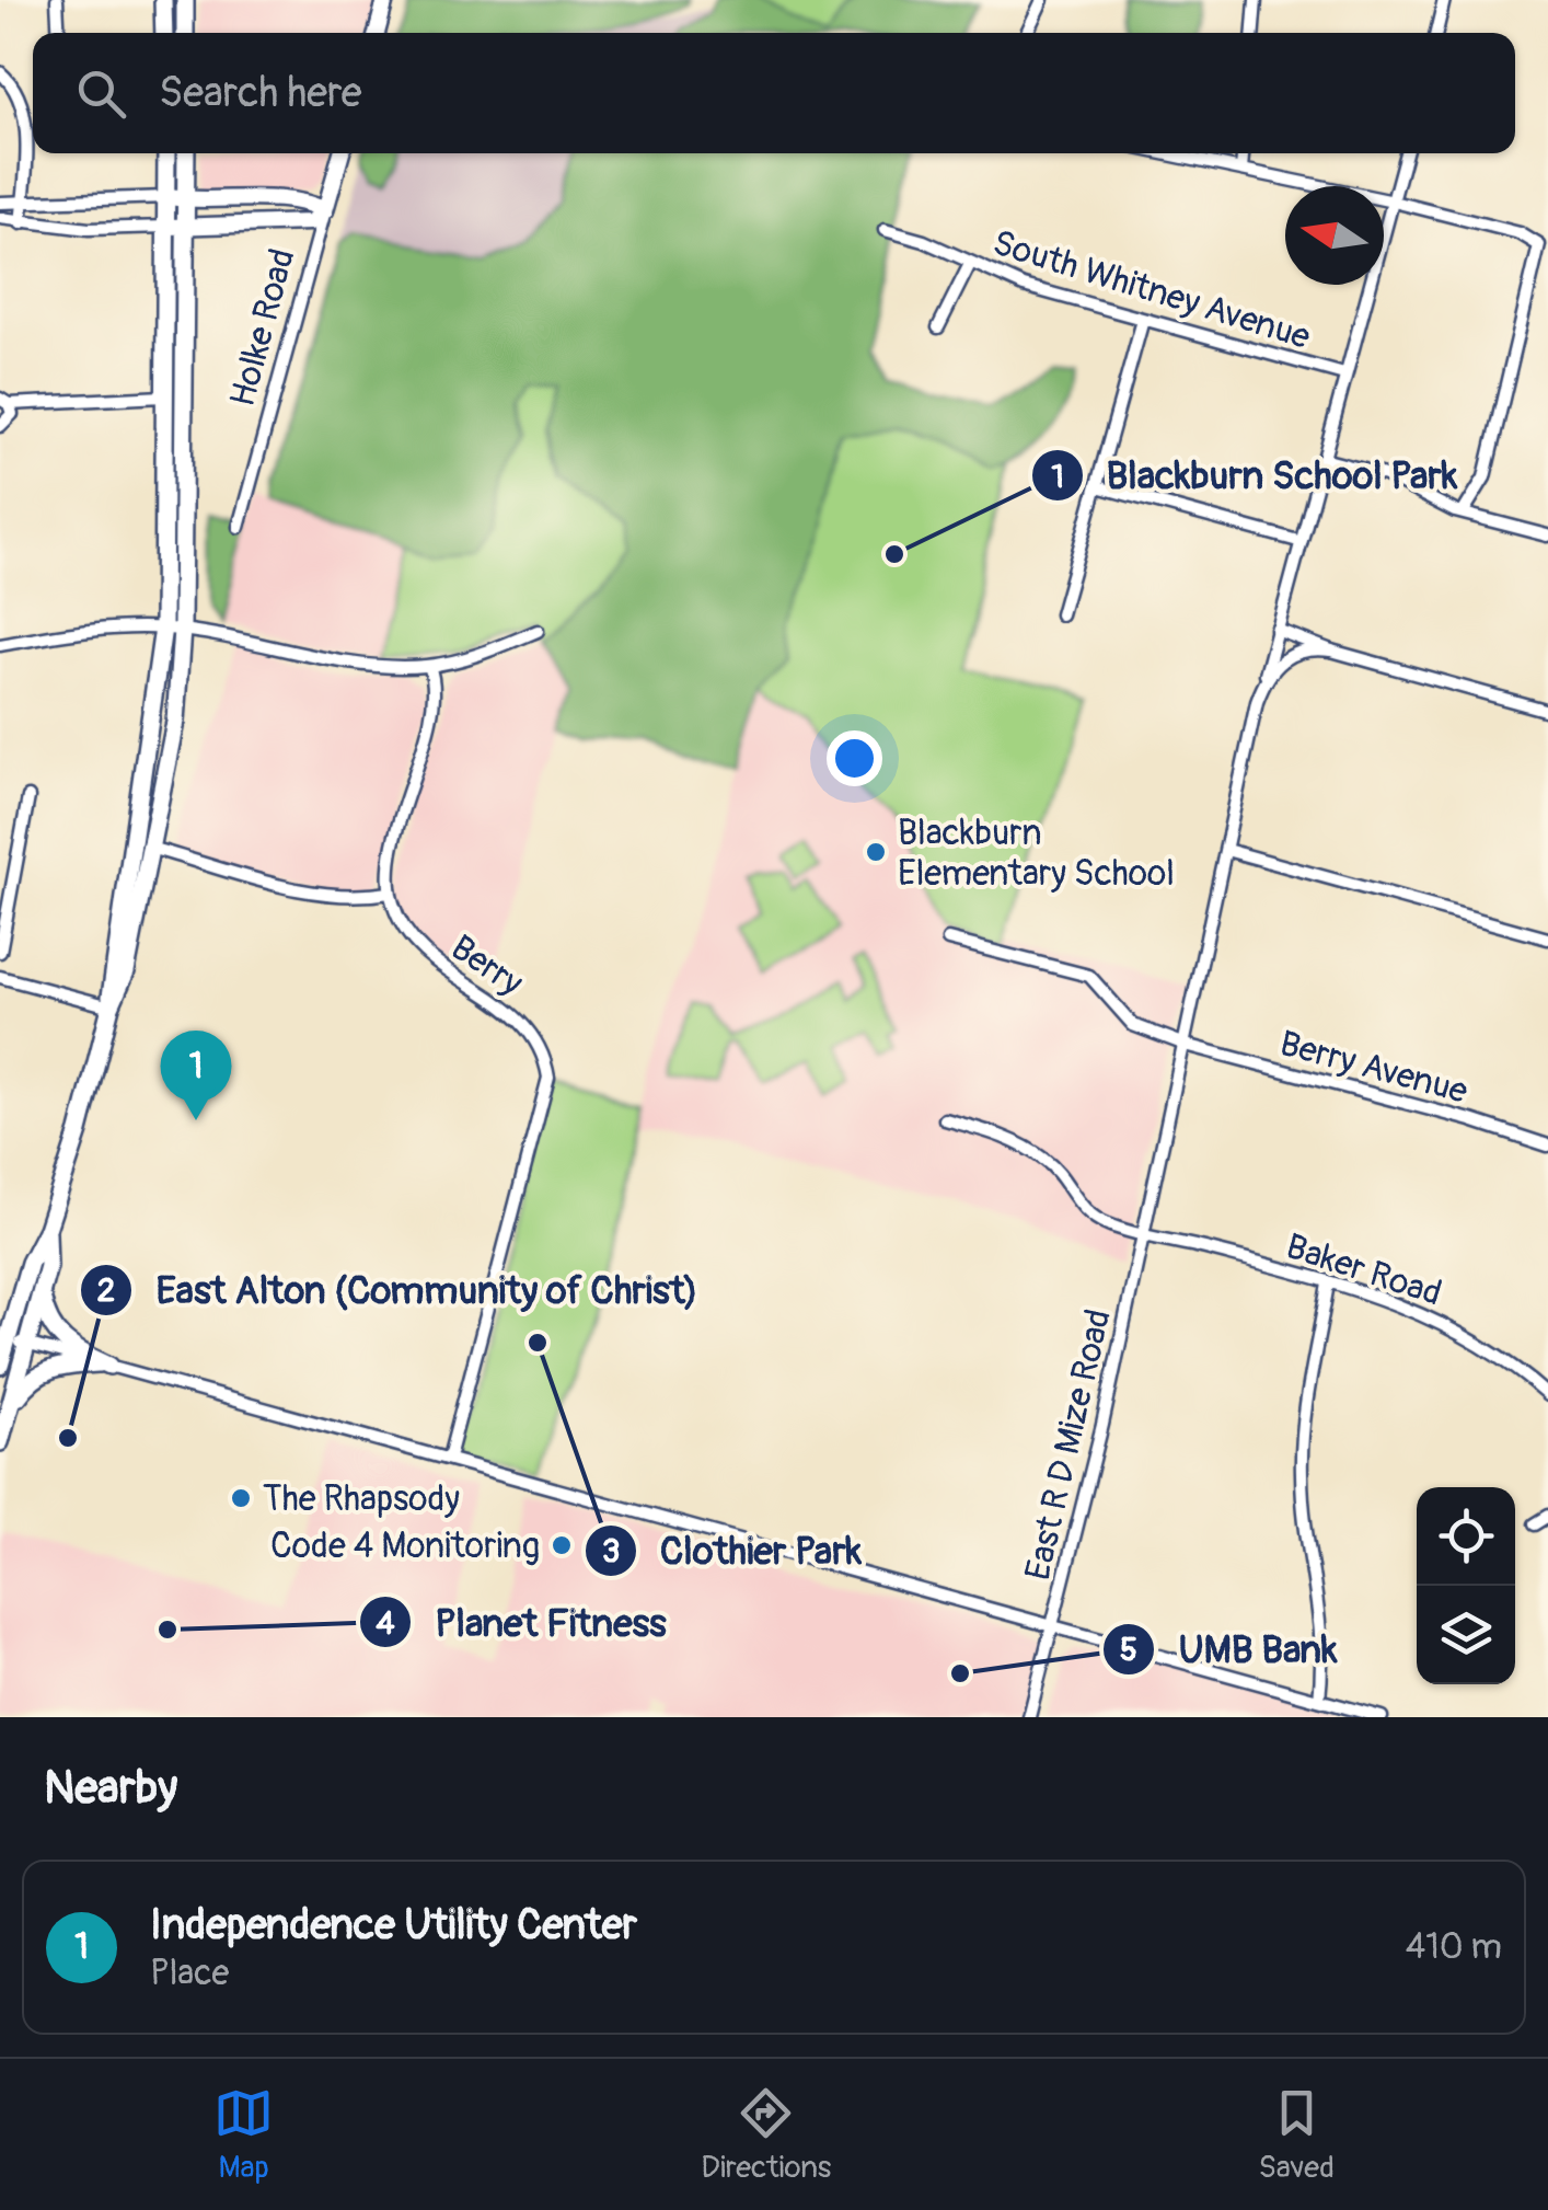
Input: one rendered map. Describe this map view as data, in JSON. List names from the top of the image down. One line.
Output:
{"streets":{"street":["South Whitney Avenue","Holke Road","Berry","Berry Avenue","Baker Road","East R D Mize Road"]},"crossings":[["South Whitney Avenue","East R D Mize Road"],["Berry","East R D Mize Road"],["Berry Avenue","East R D Mize Road"],["Baker Road","East R D Mize Road"]],"places":["Blackburn School Park","Blackburn Elementary School","Clothier Park","East Alton (Community of Christ)","The Rhapsody","Code 4 Monitoring","Planet Fitness","UMB Bank"],"north":"left","page":{"search":"Search here","pins":"1","heading":"Nearby","list":[{"mark":"1","name":"Independence Utility Center","note":"Place","value":"410 m"}],"nav":["Map","Directions","Saved"]}}
